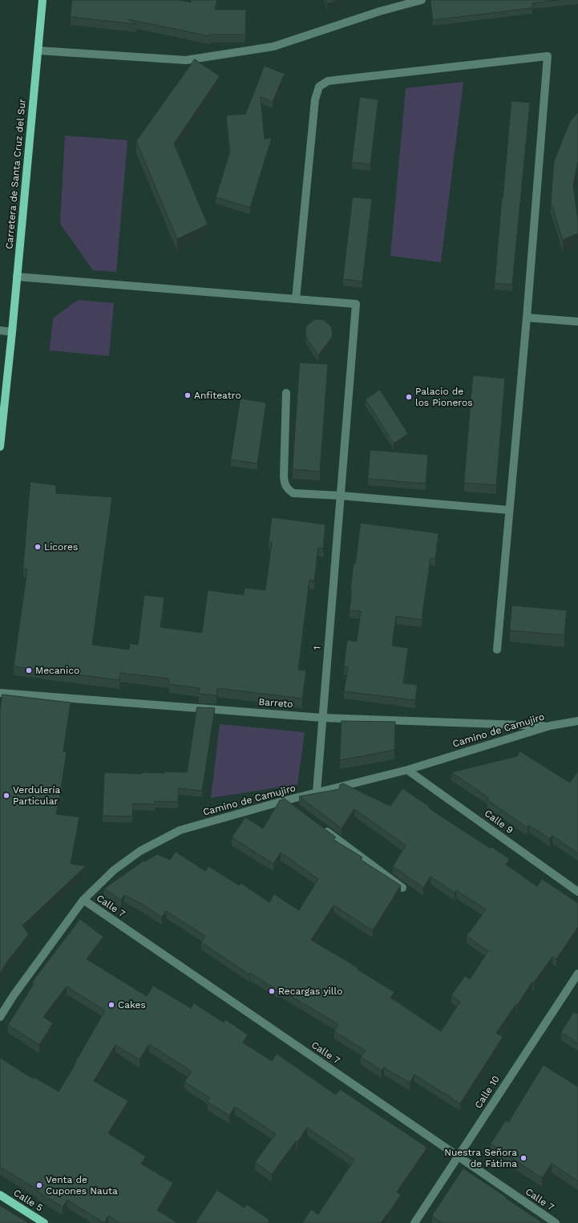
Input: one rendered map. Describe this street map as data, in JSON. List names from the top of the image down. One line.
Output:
{"streets":{"main road":["Carretera de Santa Cruz del Sur","Calle 5"],"street":["1","Barreto","Camino de Camujiro","Calle 9","Calle 7","Calle 10"]},"crossings":[["1","Barreto"],["1","Camino de Camujiro"],["Barreto","Camino de Camujiro"],["Camino de Camujiro","Calle 9"],["Camino de Camujiro","Calle 7"],["Calle 7","Calle 10"]],"places":["Anfiteatro","Palacio de los Pioneros","Licores","Mecanico","Verdulería Particular","Recargas yillo","Cakes","Nuestra Señora de Fátima","Venta de Cupones Nauta"]}
